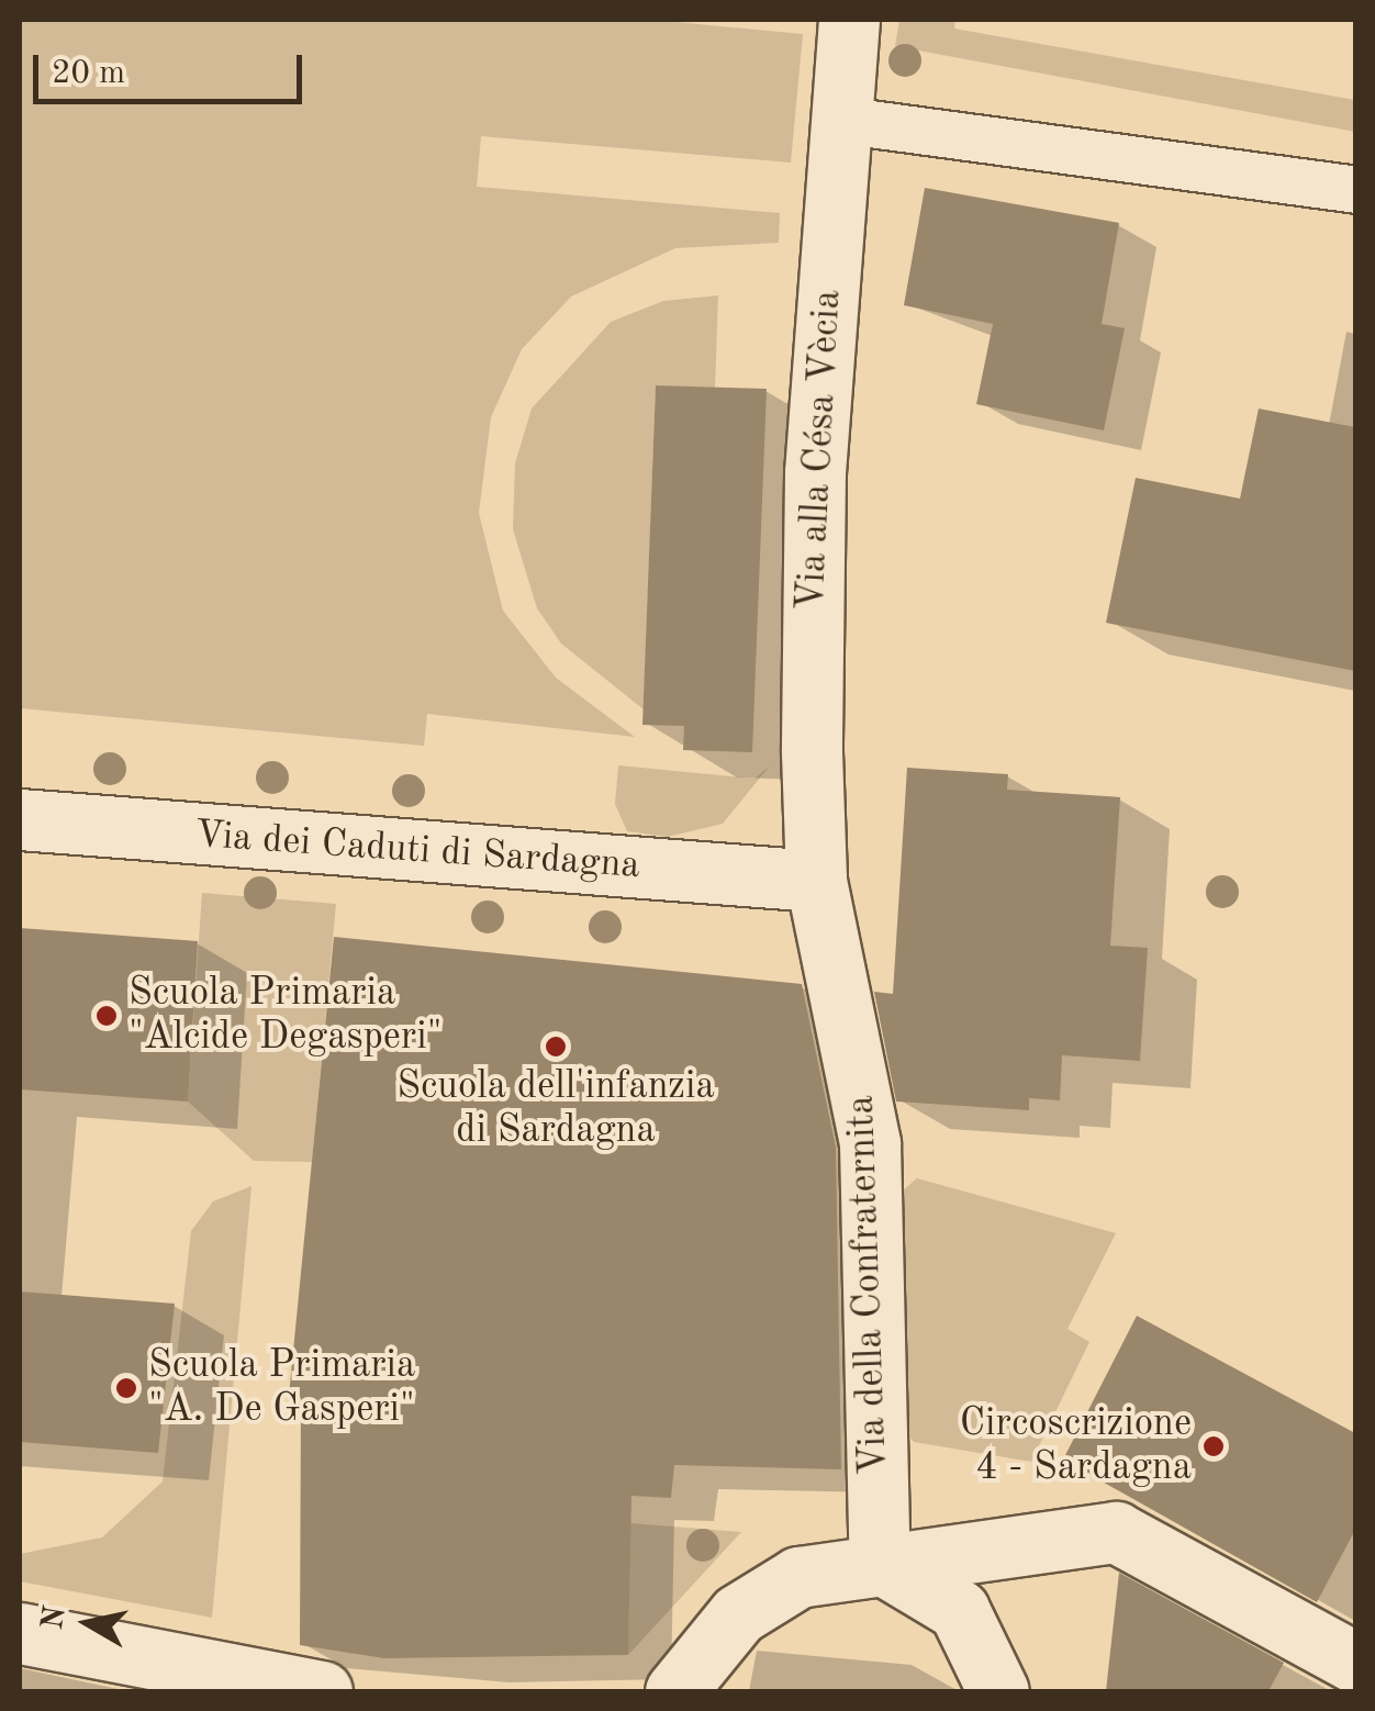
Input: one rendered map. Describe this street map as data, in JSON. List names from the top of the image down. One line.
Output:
{"streets":{"street":["Via alla Césa Vècia","Via dei Caduti di Sardagna","Via della Confraternita"]},"crossings":[["Via alla Césa Vècia","Via dei Caduti di Sardagna"],["Via alla Césa Vècia","Via della Confraternita"],["Via dei Caduti di Sardagna","Via della Confraternita"]],"places":["Scuola Primaria \"Alcide Degasperi\"","Scuola dell'infanzia di Sardagna","Scuola Primaria \"A. De Gasperi\"","Circoscrizione 4 - Sardagna"],"scale_bar":"20 m","north":"left"}
